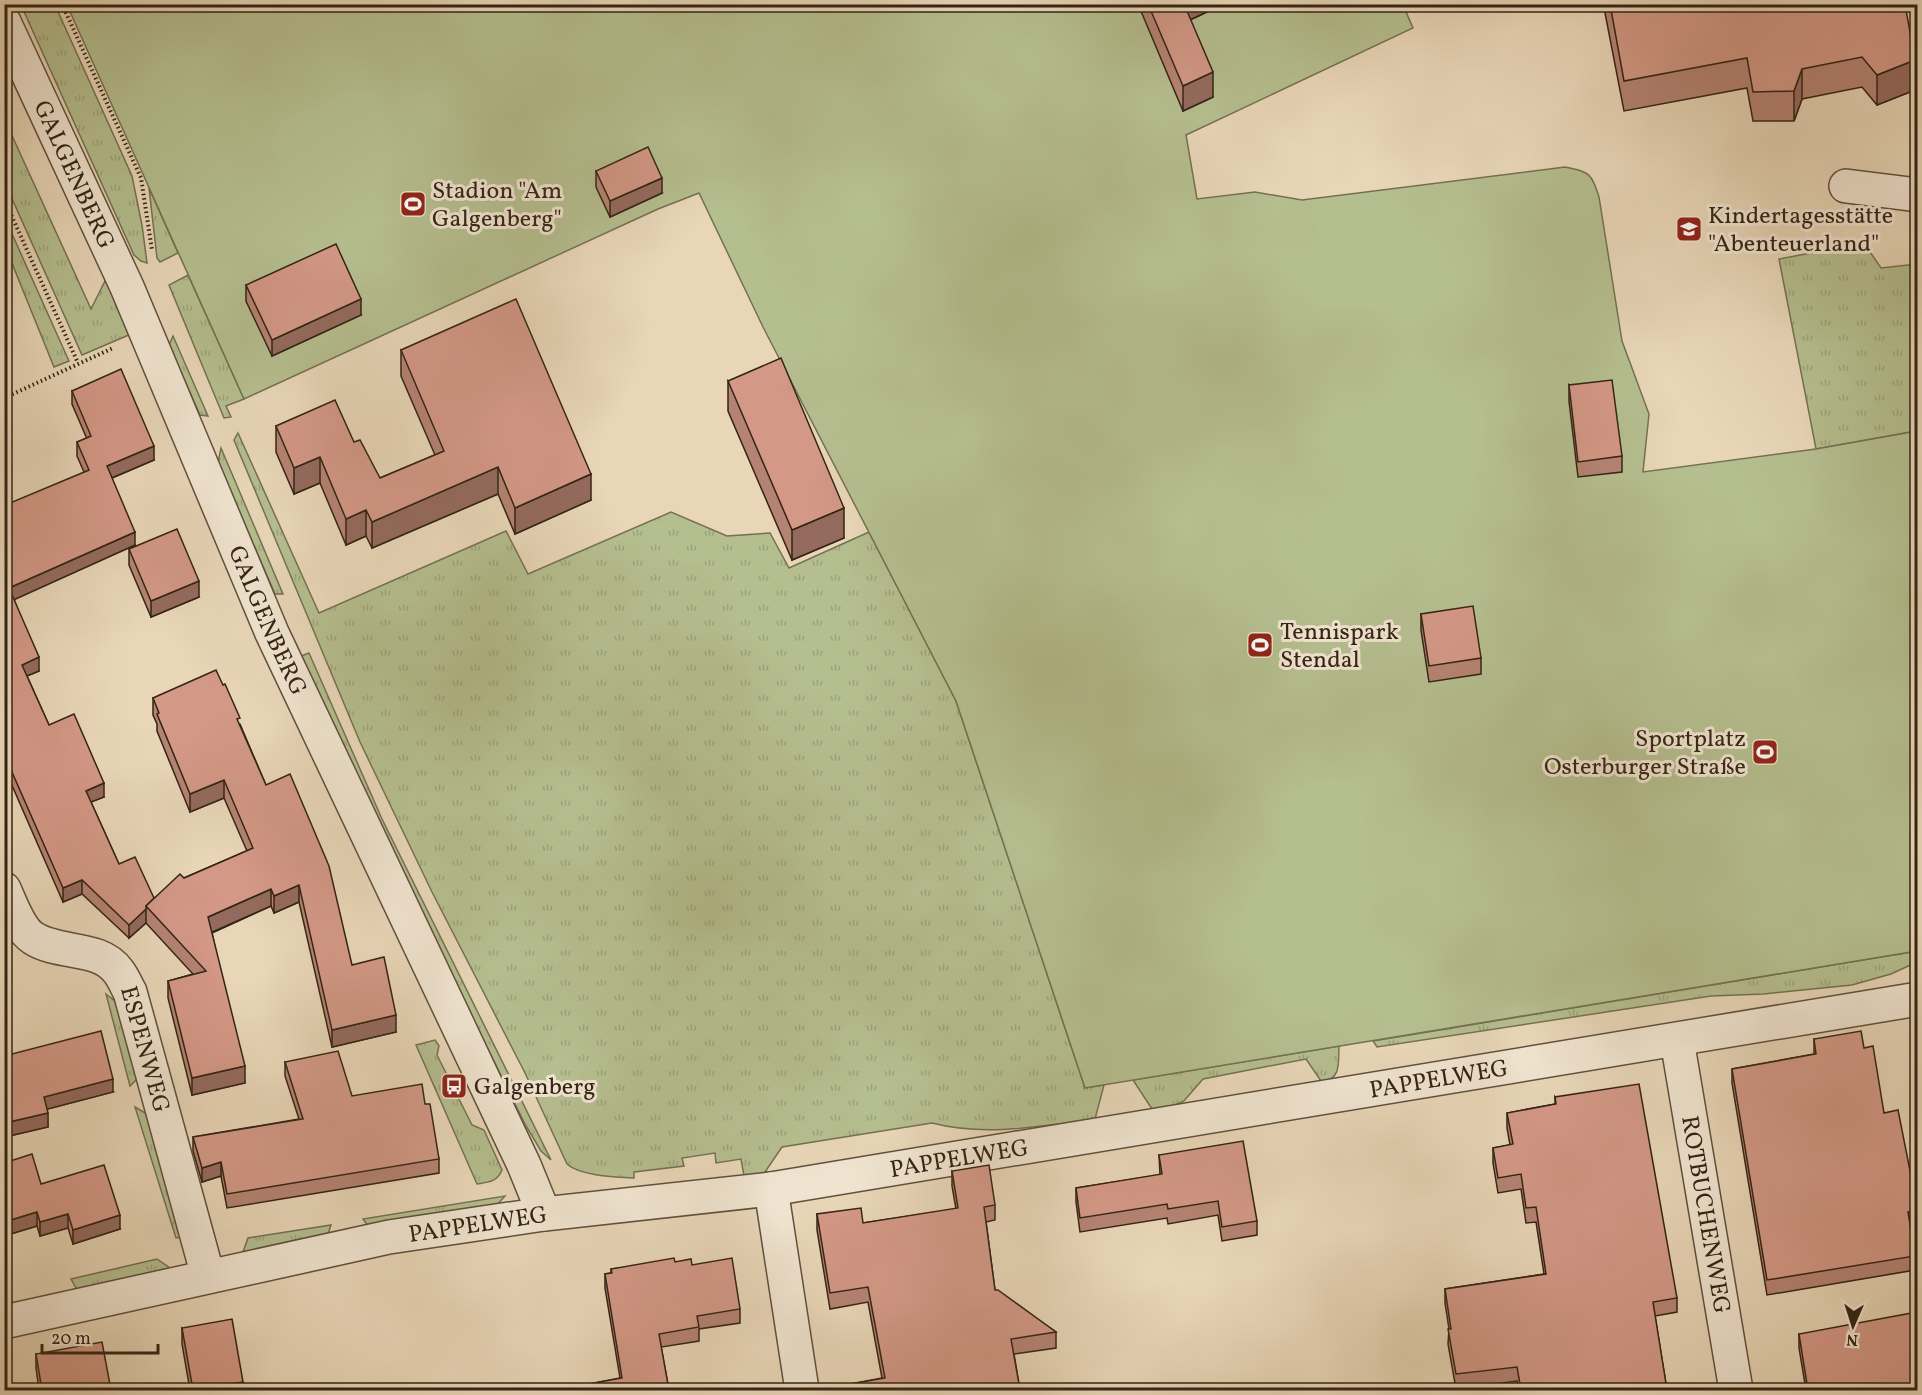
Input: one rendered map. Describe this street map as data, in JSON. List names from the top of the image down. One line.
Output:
{"streets":{"street":["GALGENBERG","ESPENWEG","PAPPELWEG","ROTBUCHENWEG"]},"crossings":[["GALGENBERG","PAPPELWEG"],["ESPENWEG","PAPPELWEG"],["PAPPELWEG","ROTBUCHENWEG"]],"places":{"sports":["Stadion \"Am Galgenberg\"","Tennispark Stendal","Sportplatz Osterburger Straße"],"school or university":["Kindertagesstätte \"Abenteuerland\""],"bus stop":["Galgenberg"]},"scale_bar":"20 m","north":"bottom"}
